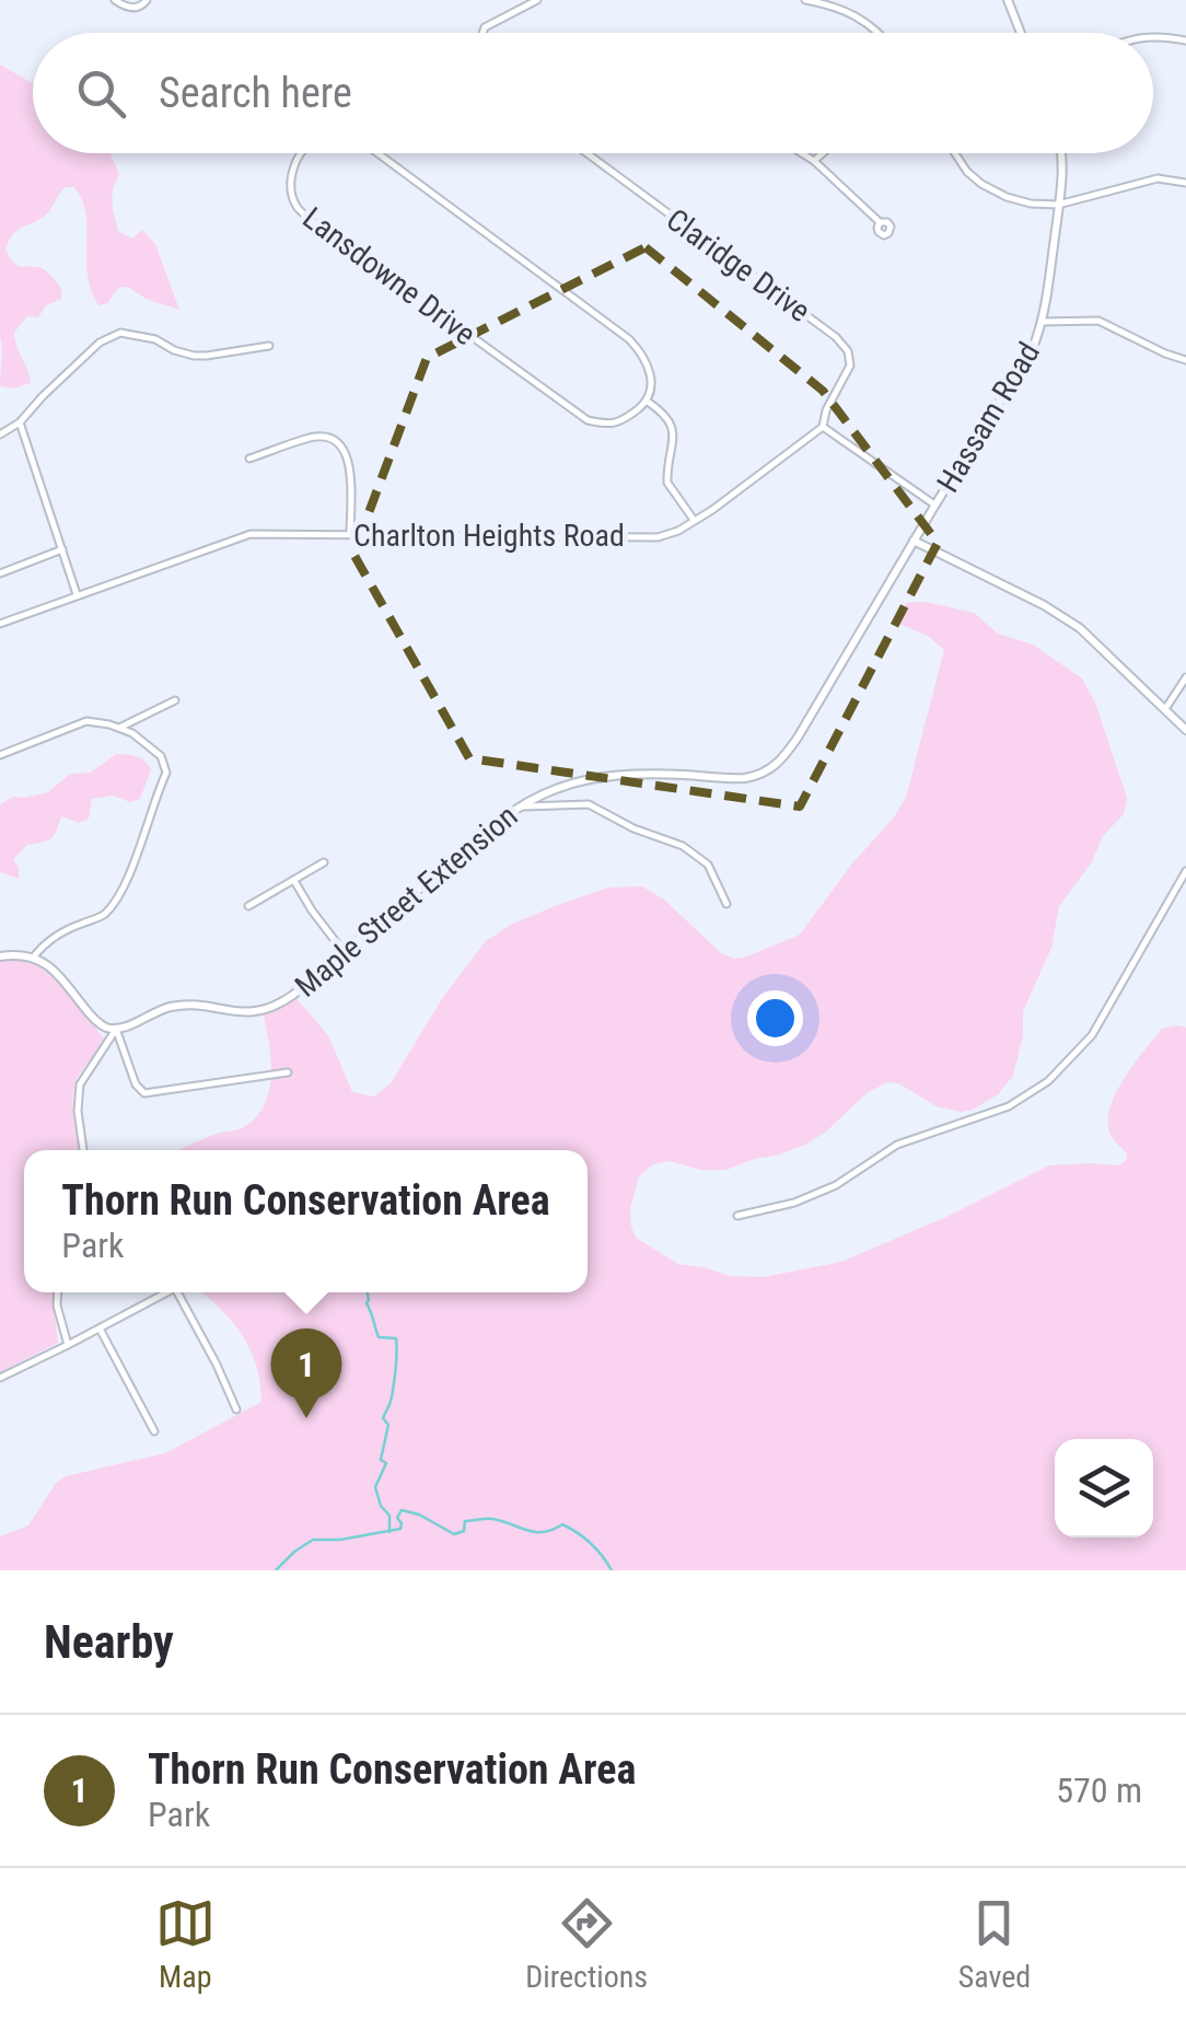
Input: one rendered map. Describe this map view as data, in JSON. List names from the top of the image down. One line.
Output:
{"streets":{"street":["Claridge Drive","Lansdowne Drive","Hassam Road","Charlton Heights Road","Maple Street Extension"]},"crossings":[["Claridge Drive","Charlton Heights Road"],["Lansdowne Drive","Charlton Heights Road"],["Hassam Road","Maple Street Extension"]],"page":{"search":"Search here","popup":["Thorn Run Conservation Area","Park"],"pins":"1","heading":"Nearby","list":[{"mark":"1","name":"Thorn Run Conservation Area","note":"Park","value":"570 m"}],"nav":["Map","Directions","Saved"]}}
